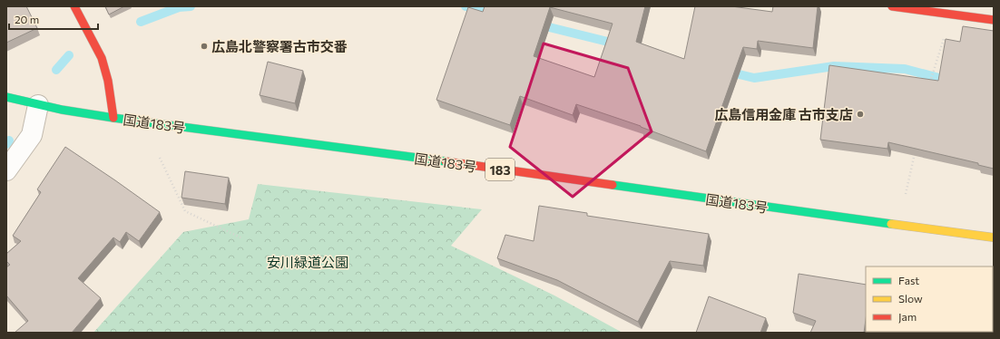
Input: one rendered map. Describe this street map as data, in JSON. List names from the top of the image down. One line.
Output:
{"streets":{"main road":["国道183号","183"]},"parks":["安川緑道公園"],"places":["広島北警察署古市交番","広島信用金庫 古市支店"],"legend":["Fast","Slow","Jam"],"scale_bar":"20 m"}
